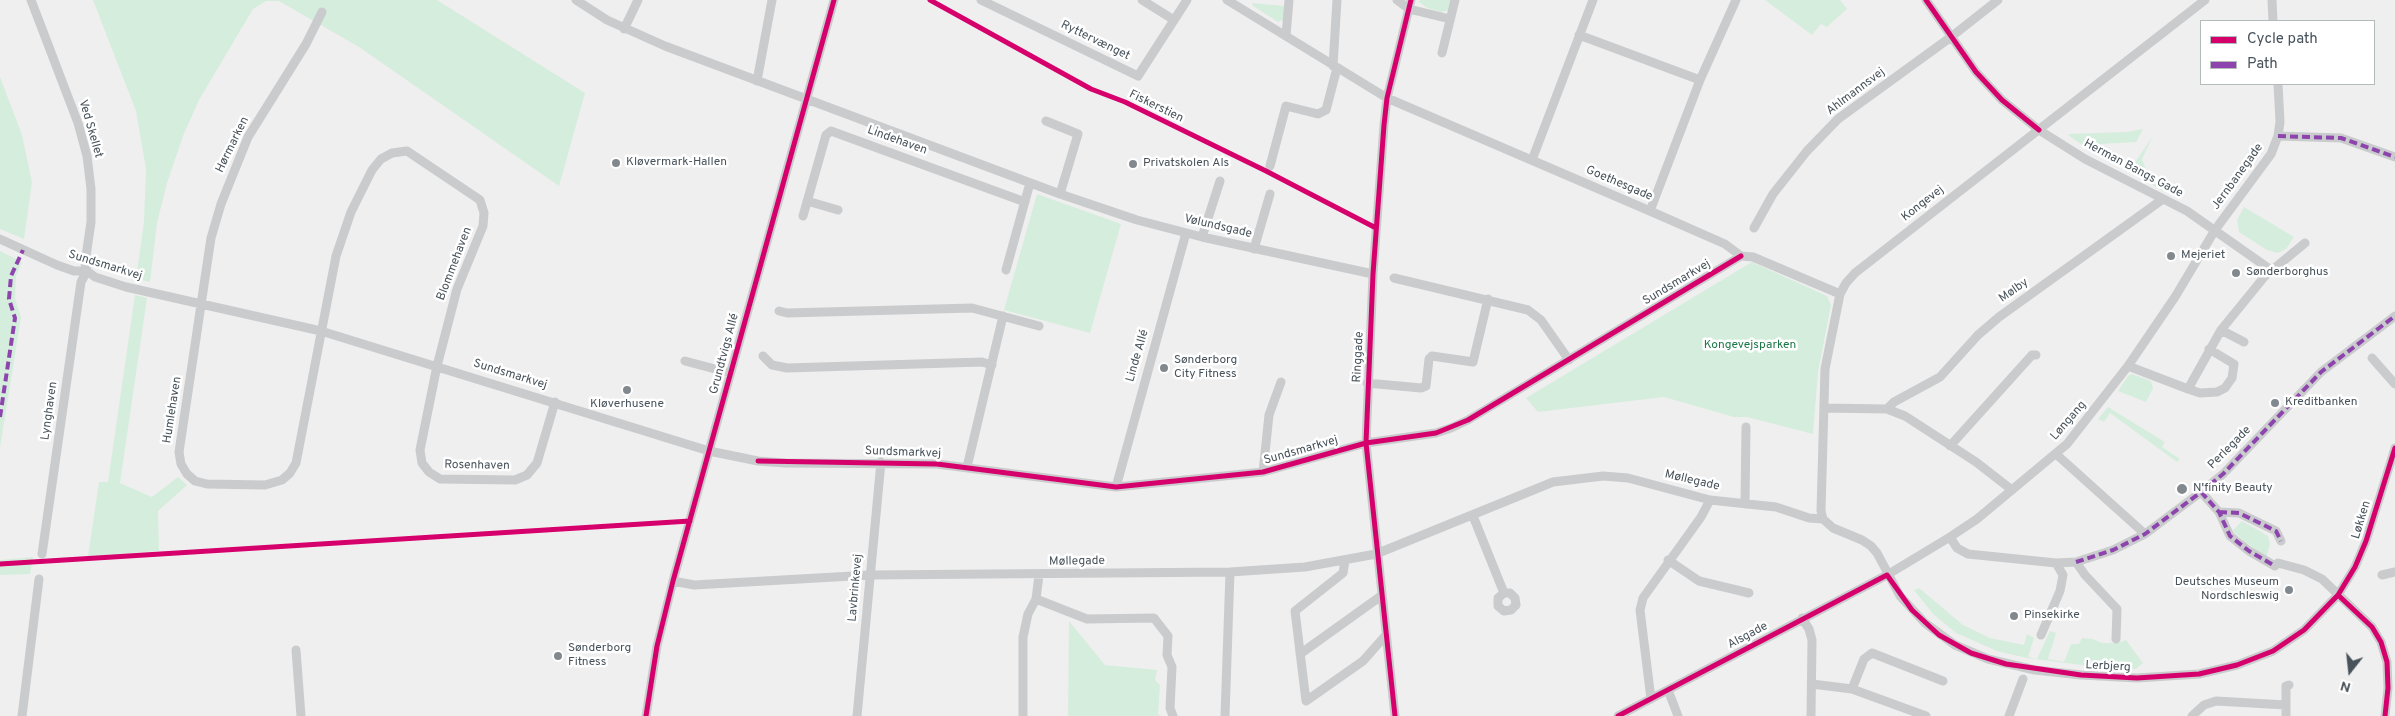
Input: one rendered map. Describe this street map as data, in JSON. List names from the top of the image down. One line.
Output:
{"streets":{"street":["Ryttervænget","Ahlmannsvej","Ved Skellet","Lindehaven","Hørmarken","Herman Bangs Gade","Jernbanegade","Goethesgade","Kongevej","Vølundsgade","Blommehaven","Sundsmarkvej","Mølby","Grundtvigs Allé","Linde Allé","Ringgade","Humlehaven","Lynghaven","Løngang","Perlegade","Rosenhaven","Møllegade","Løkken","Lavbrinkevej","Alsgade","Lerbjerg"],"cycle path":["Fiskerstien"]},"crossings":[["Ahlmannsvej","Herman Bangs Gade"],["Ved Skellet","Sundsmarkvej"],["Ved Skellet","Lynghaven"],["Hørmarken","Sundsmarkvej"],["Hørmarken","Humlehaven"],["Herman Bangs Gade","Jernbanegade"],["Herman Bangs Gade","Kongevej"],["Herman Bangs Gade","Mølby"],["Herman Bangs Gade","Løngang"],["Jernbanegade","Løngang"],["Goethesgade","Kongevej"],["Goethesgade","Sundsmarkvej"],["Goethesgade","Ringgade"],["Kongevej","Møllegade"],["Vølundsgade","Grundtvigs Allé"],["Vølundsgade","Linde Allé"],["Vølundsgade","Ringgade"],["Blommehaven","Sundsmarkvej"],["Blommehaven","Humlehaven"],["Blommehaven","Rosenhaven"],["Sundsmarkvej","Grundtvigs Allé"],["Sundsmarkvej","Linde Allé"],["Sundsmarkvej","Ringgade"],["Sundsmarkvej","Humlehaven"],["Sundsmarkvej","Lynghaven"],["Sundsmarkvej","Rosenhaven"],["Sundsmarkvej","Lavbrinkevej"],["Grundtvigs Allé","Møllegade"],["Ringgade","Møllegade"],["Løngang","Perlegade"],["Løngang","Møllegade"],["Løngang","Alsgade"],["Løngang","Lerbjerg"],["Møllegade","Lavbrinkevej"],["Møllegade","Alsgade"],["Møllegade","Lerbjerg"],["Løkken","Lerbjerg"],["Alsgade","Lerbjerg"]],"parks":["Kongevejsparken"],"places":["Kløvermark-Hallen","Privatskolen Als","Mejeriet","Sønderborghus","Sønderborg City Fitness","Kløverhusene","Kreditbanken","N'finity Beauty","Deutsches Museum Nordschleswig","Pinsekirke","Sønderborg Fitness"],"legend":["Cycle path","Path"],"north":"bottom"}
